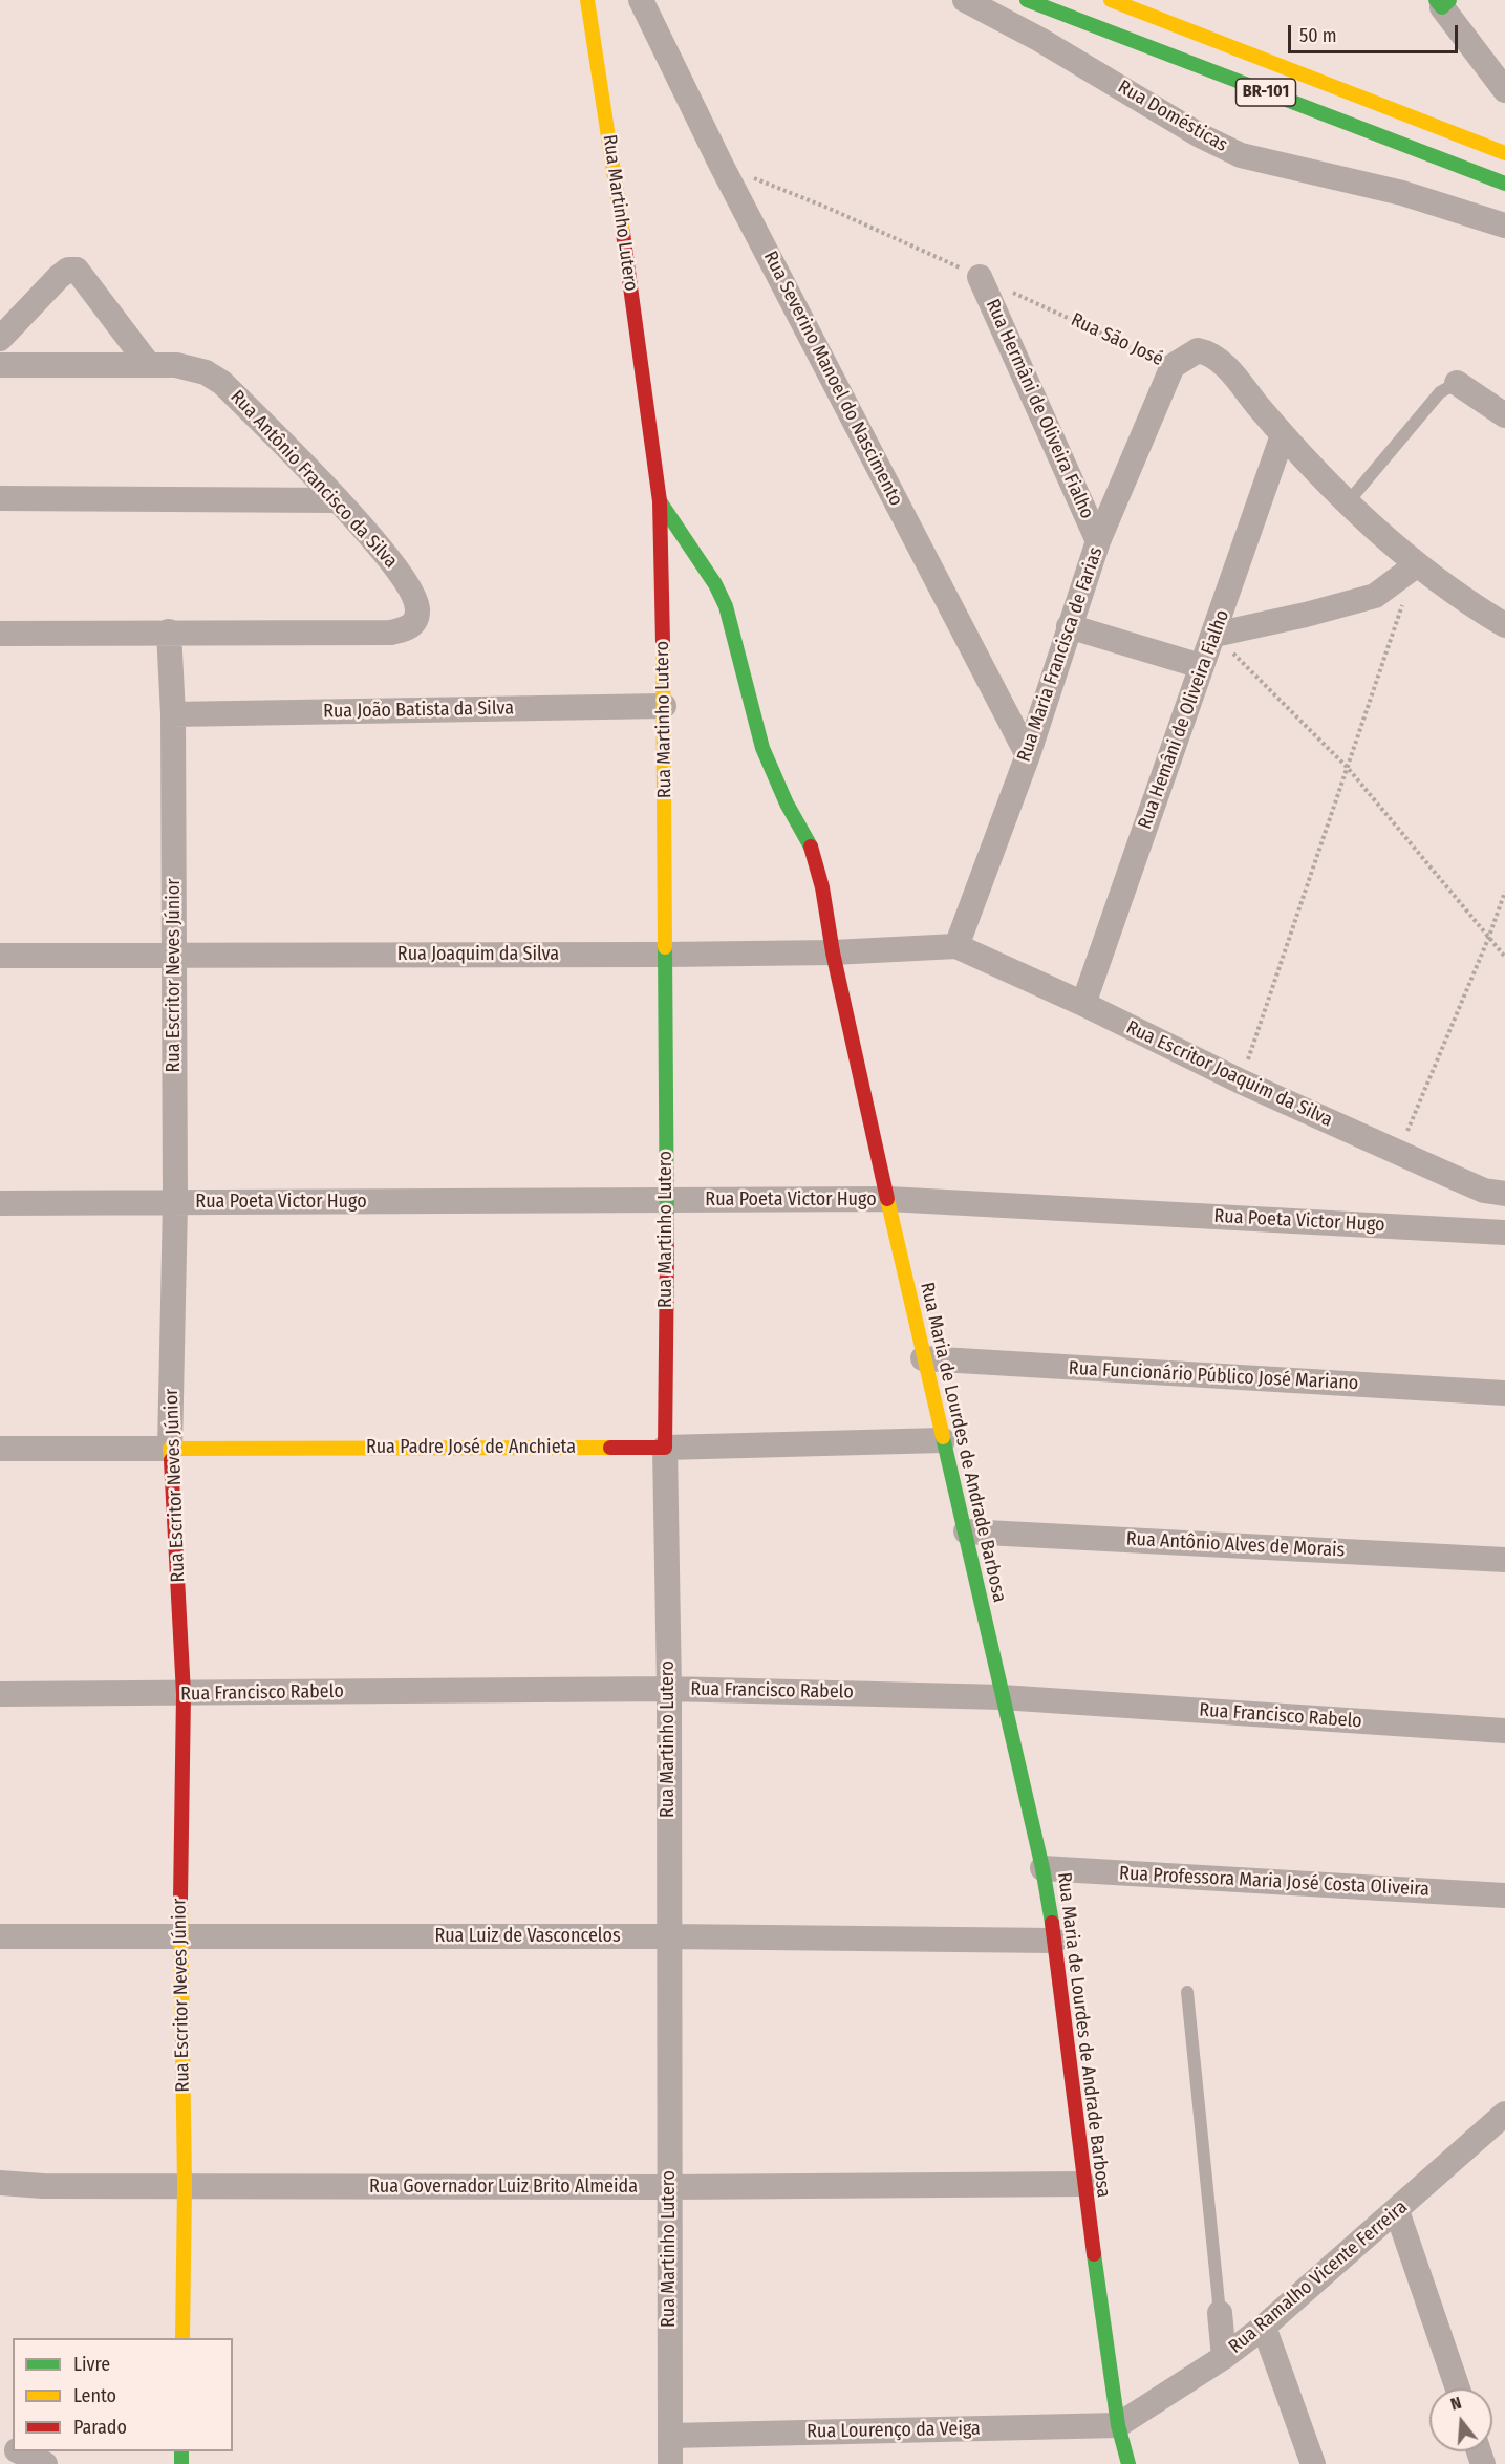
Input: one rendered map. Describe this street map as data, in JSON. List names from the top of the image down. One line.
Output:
{"streets":{"main road":["BR-101","Rua Martinho Lutero","Rua Escritor Neves Júnior","Rua Maria de Lourdes de Andrade Barbosa","Rua Padre José de Anchieta"],"street":["Rua Domésticas","Rua São José","Rua Severino Manoel do Nascimento","Rua Hermâni de Oliveira Fialho","Rua Antônio Francisco da Silva","Rua Maria Francisca de Farias","Rua João Batista da Silva","Rua Hemâni de Oliveira Fialho","Rua Joaquim da Silva","Rua Escritor Joaquim da Silva","Rua Poeta Victor Hugo","Rua Funcionário Público José Mariano","Rua Antônio Alves de Morais","Rua Francisco Rabelo","Rua Professora Maria José Costa Oliveira","Rua Luiz de Vasconcelos","Rua Governador Luiz Brito Almeida","Rua Ramalho Vicente Ferreira","Rua Lourenço da Veiga"]},"crossings":[["Rua Martinho Lutero","Rua João Batista da Silva"],["Rua Martinho Lutero","Rua Joaquim da Silva"],["Rua Martinho Lutero","Rua Poeta Victor Hugo"],["Rua Martinho Lutero","Rua Maria de Lourdes de Andrade Barbosa"],["Rua Martinho Lutero","Rua Padre José de Anchieta"],["Rua Martinho Lutero","Rua Francisco Rabelo"],["Rua Martinho Lutero","Rua Luiz de Vasconcelos"],["Rua Martinho Lutero","Rua Governador Luiz Brito Almeida"],["Rua Martinho Lutero","Rua Lourenço da Veiga"],["Rua São José","Rua Severino Manoel do Nascimento"],["Rua São José","Rua Hermâni de Oliveira Fialho"],["Rua São José","Rua Maria Francisca de Farias"],["Rua São José","Rua Hemâni de Oliveira Fialho"],["Rua Severino Manoel do Nascimento","Rua Maria Francisca de Farias"],["Rua Hermâni de Oliveira Fialho","Rua Maria Francisca de Farias"],["Rua Antônio Francisco da Silva","Rua Escritor Neves Júnior"],["Rua Maria Francisca de Farias","Rua Joaquim da Silva"],["Rua Maria Francisca de Farias","Rua Escritor Joaquim da Silva"],["Rua João Batista da Silva","Rua Escritor Neves Júnior"],["Rua Hemâni de Oliveira Fialho","Rua Escritor Joaquim da Silva"],["Rua Joaquim da Silva","Rua Escritor Neves Júnior"],["Rua Joaquim da Silva","Rua Escritor Joaquim da Silva"],["Rua Joaquim da Silva","Rua Maria de Lourdes de Andrade Barbosa"],["Rua Escritor Neves Júnior","Rua Poeta Victor Hugo"],["Rua Escritor Neves Júnior","Rua Padre José de Anchieta"],["Rua Escritor Neves Júnior","Rua Francisco Rabelo"],["Rua Escritor Neves Júnior","Rua Luiz de Vasconcelos"],["Rua Escritor Neves Júnior","Rua Governador Luiz Brito Almeida"],["Rua Poeta Victor Hugo","Rua Maria de Lourdes de Andrade Barbosa"],["Rua Funcionário Público José Mariano","Rua Maria de Lourdes de Andrade Barbosa"],["Rua Maria de Lourdes de Andrade Barbosa","Rua Padre José de Anchieta"],["Rua Maria de Lourdes de Andrade Barbosa","Rua Antônio Alves de Morais"],["Rua Maria de Lourdes de Andrade Barbosa","Rua Francisco Rabelo"],["Rua Maria de Lourdes de Andrade Barbosa","Rua Professora Maria José Costa Oliveira"],["Rua Maria de Lourdes de Andrade Barbosa","Rua Luiz de Vasconcelos"],["Rua Maria de Lourdes de Andrade Barbosa","Rua Governador Luiz Brito Almeida"],["Rua Maria de Lourdes de Andrade Barbosa","Rua Ramalho Vicente Ferreira"],["Rua Maria de Lourdes de Andrade Barbosa","Rua Lourenço da Veiga"],["Rua Ramalho Vicente Ferreira","Rua Lourenço da Veiga"]],"legend":["Livre","Lento","Parado"],"scale_bar":"50 m","north":"top"}
